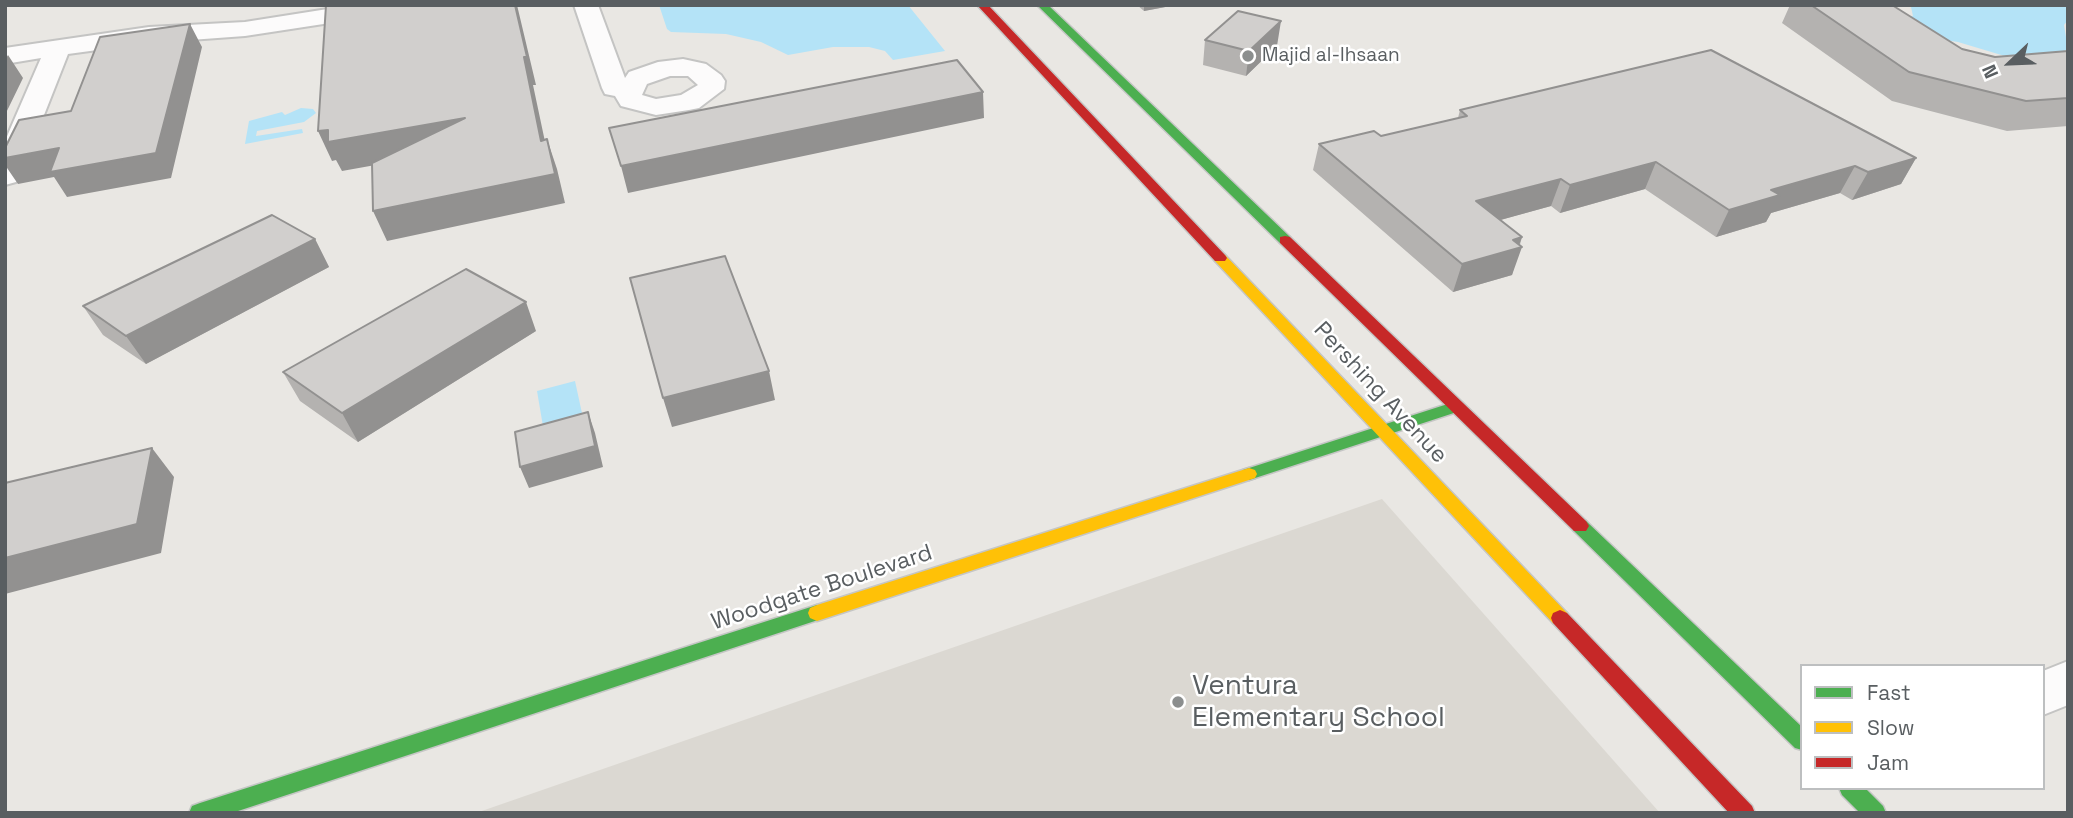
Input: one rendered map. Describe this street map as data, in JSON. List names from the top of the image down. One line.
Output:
{"streets":{"street":["Pershing Avenue","Woodgate Boulevard"]},"crossings":[["Pershing Avenue","Woodgate Boulevard"]],"places":["Majid al-Ihsaan","Ventura Elementary School"],"legend":["Fast","Slow","Jam"],"north":"bottom left"}
